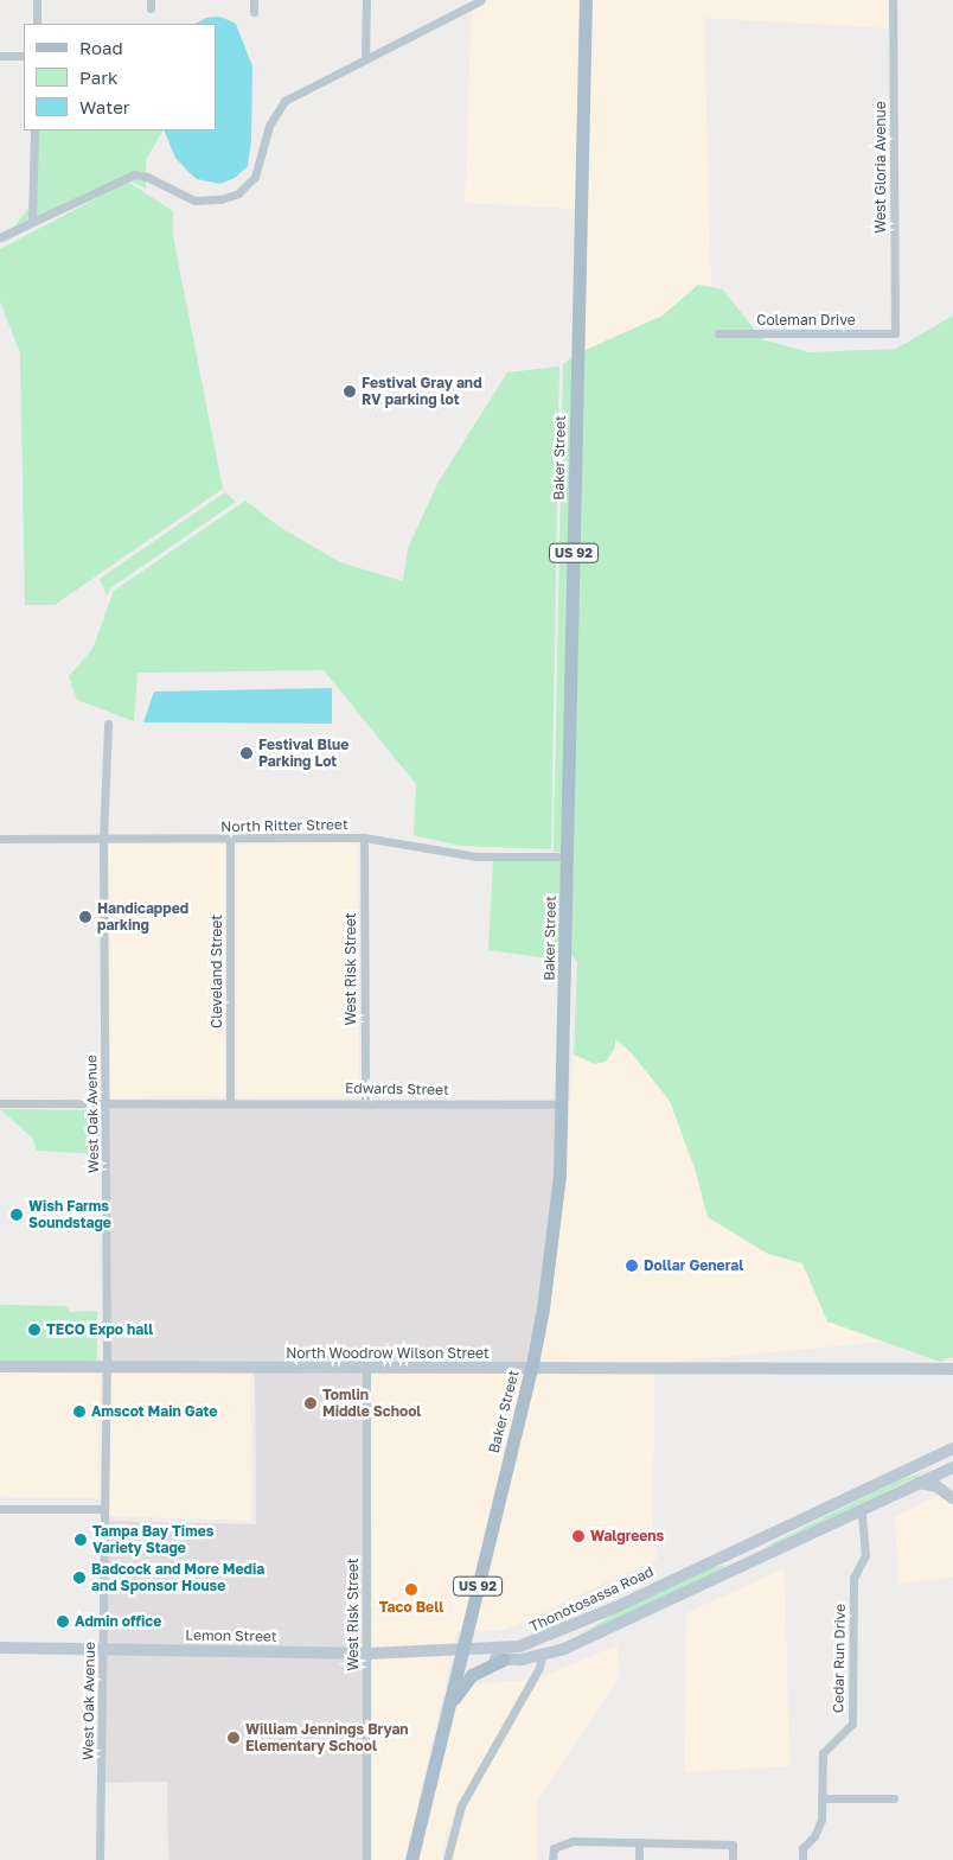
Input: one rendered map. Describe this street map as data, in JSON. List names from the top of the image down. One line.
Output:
{"streets":{"main road":["Baker Street","US 92"],"street":["West Gloria Avenue","Coleman Drive","North Ritter Street","West Risk Street","Cleveland Street","Edwards Street","West Oak Avenue","North Woodrow Wilson Street","Thonotosassa Road","Lemon Street","Cedar Run Drive"]},"crossings":[["West Gloria Avenue","Coleman Drive"],["Baker Street","North Ritter Street"],["Baker Street","Edwards Street"],["Baker Street","North Woodrow Wilson Street"],["Baker Street","Thonotosassa Road"],["Baker Street","Lemon Street"],["North Ritter Street","West Risk Street"],["North Ritter Street","Cleveland Street"],["North Ritter Street","West Oak Avenue"],["West Risk Street","Edwards Street"],["West Risk Street","North Woodrow Wilson Street"],["West Risk Street","Lemon Street"],["Cleveland Street","Edwards Street"],["Edwards Street","West Oak Avenue"],["West Oak Avenue","North Woodrow Wilson Street"],["West Oak Avenue","Lemon Street"],["Thonotosassa Road","Lemon Street"],["Thonotosassa Road","Cedar Run Drive"]],"places":["Festival Gray and RV parking lot","Festival Blue Parking Lot","Handicapped parking","Wish Farms Soundstage","Dollar General","TECO Expo hall","Tomlin Middle School","Amscot Main Gate","Walgreens","Tampa Bay Times Variety Stage","Badcock and More Media and Sponsor House","Taco Bell","Admin office","William Jennings Bryan Elementary School"],"legend":["Road","Park","Water"]}
